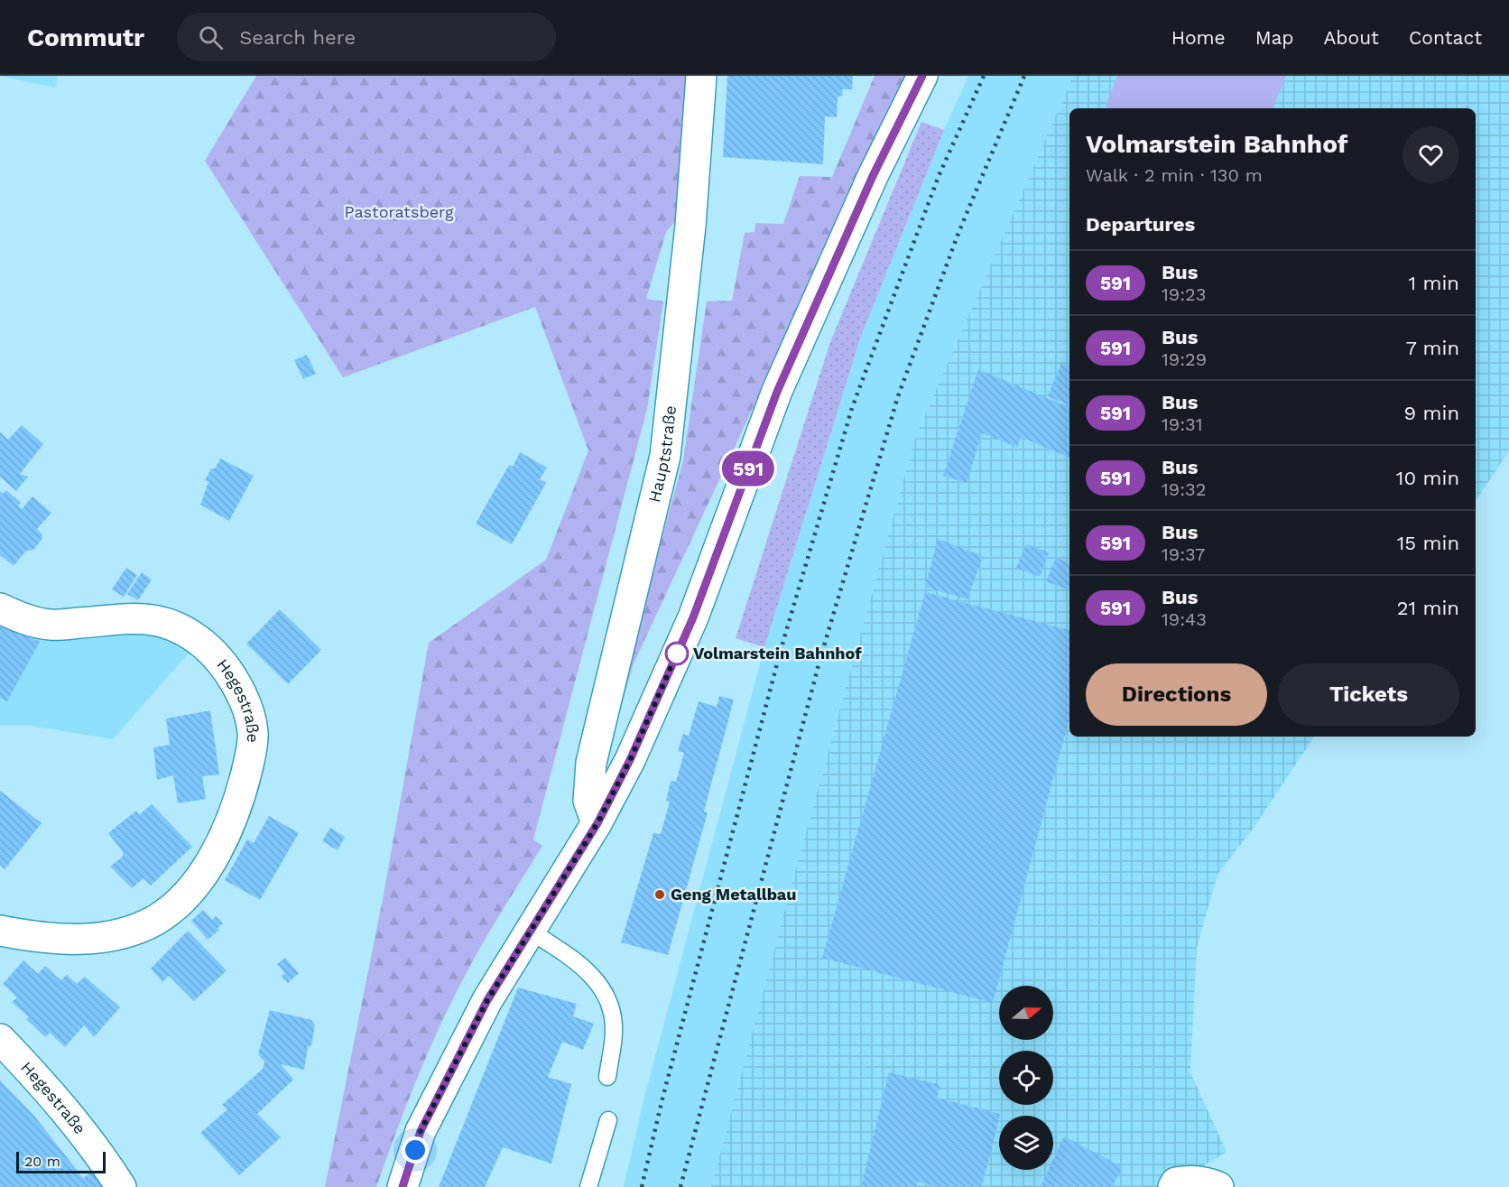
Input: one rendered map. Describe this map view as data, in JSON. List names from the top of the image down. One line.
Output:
{"streets":{"street":["Hauptstraße","Hegestraße"]},"parks":["Pastoratsberg"],"places":["Volmarstein Bahnhof","Geng Metallbau"],"lines":["bus line 591"],"scale_bar":"20 m","north":"right","page":{"header":"Commutr","search":"Search here","nav":["Home","Map","About","Contact"],"on_map":"591","heading":[["Volmarstein Bahnhof","Walk · 2 min · 130 m"],"Departures"],"list":[{"mark":"591","name":"Bus","note":"19:23","value":"1 min"},{"mark":"591","name":"Bus","note":"19:29","value":"7 min"},{"mark":"591","name":"Bus","note":"19:31","value":"9 min"},{"mark":"591","name":"Bus","note":"19:32","value":"10 min"},{"mark":"591","name":"Bus","note":"19:37","value":"15 min"},{"mark":"591","name":"Bus","note":"19:43","value":"21 min"}],"buttons":["Directions","Tickets"],"scale":"20 m"}}
